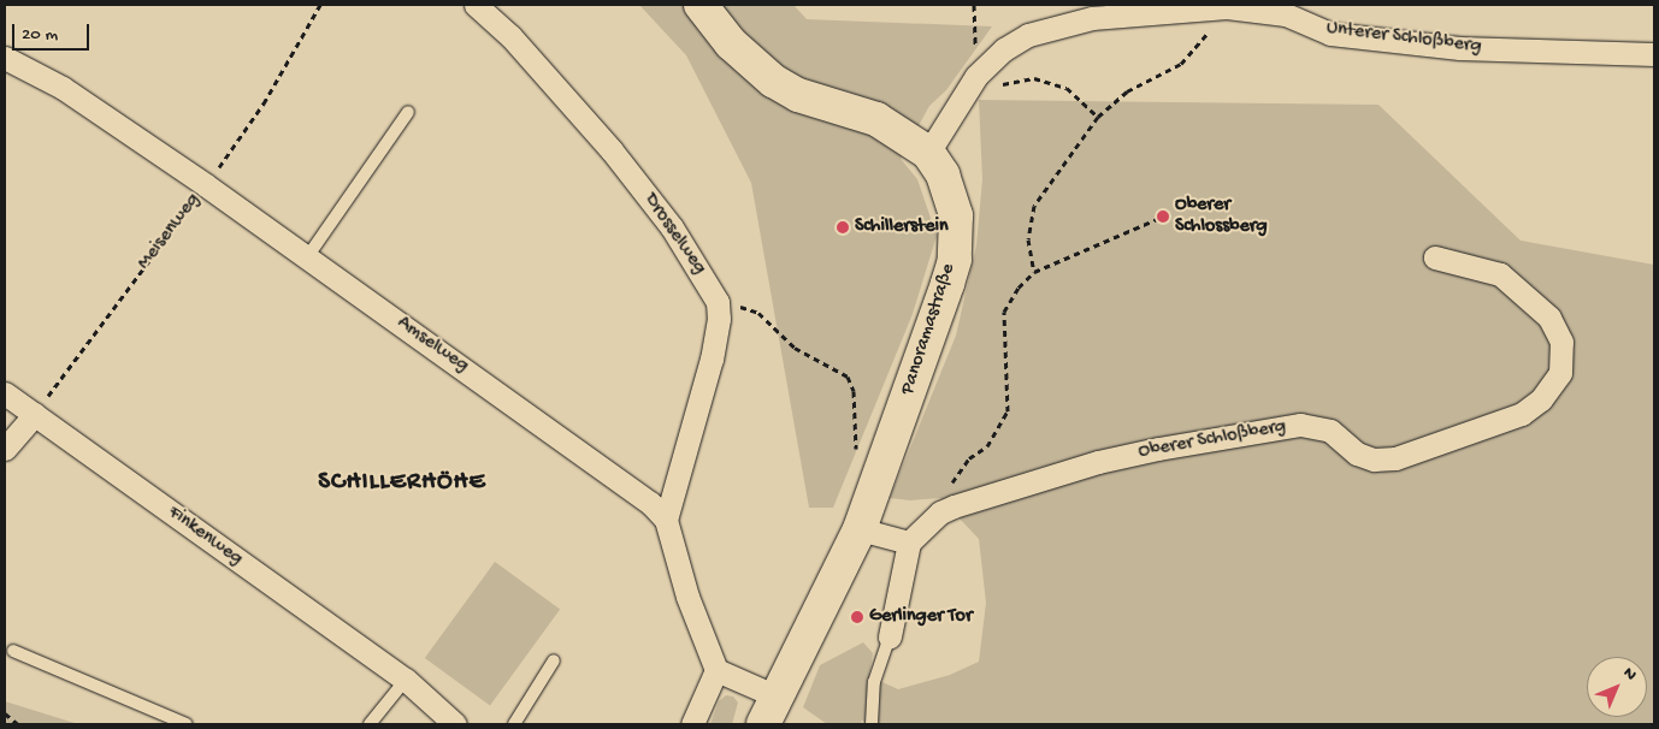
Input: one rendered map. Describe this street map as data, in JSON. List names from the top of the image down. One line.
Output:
{"streets":{"main road":["Panoramastraße"],"street":["Unterer Schloßberg","Drosselweg","Amselweg","Oberer Schloßberg","Finkenweg"],"path":["Meisenweg"]},"crossings":[["Unterer Schloßberg","Panoramastraße"],["Meisenweg","Amselweg"],["Meisenweg","Finkenweg"]],"districts":["SCHILLERHÖHE"],"places":["Oberer Schlossberg","Schillerstein","Gerlinger Tor"],"scale_bar":"20 m","north":"top right"}
